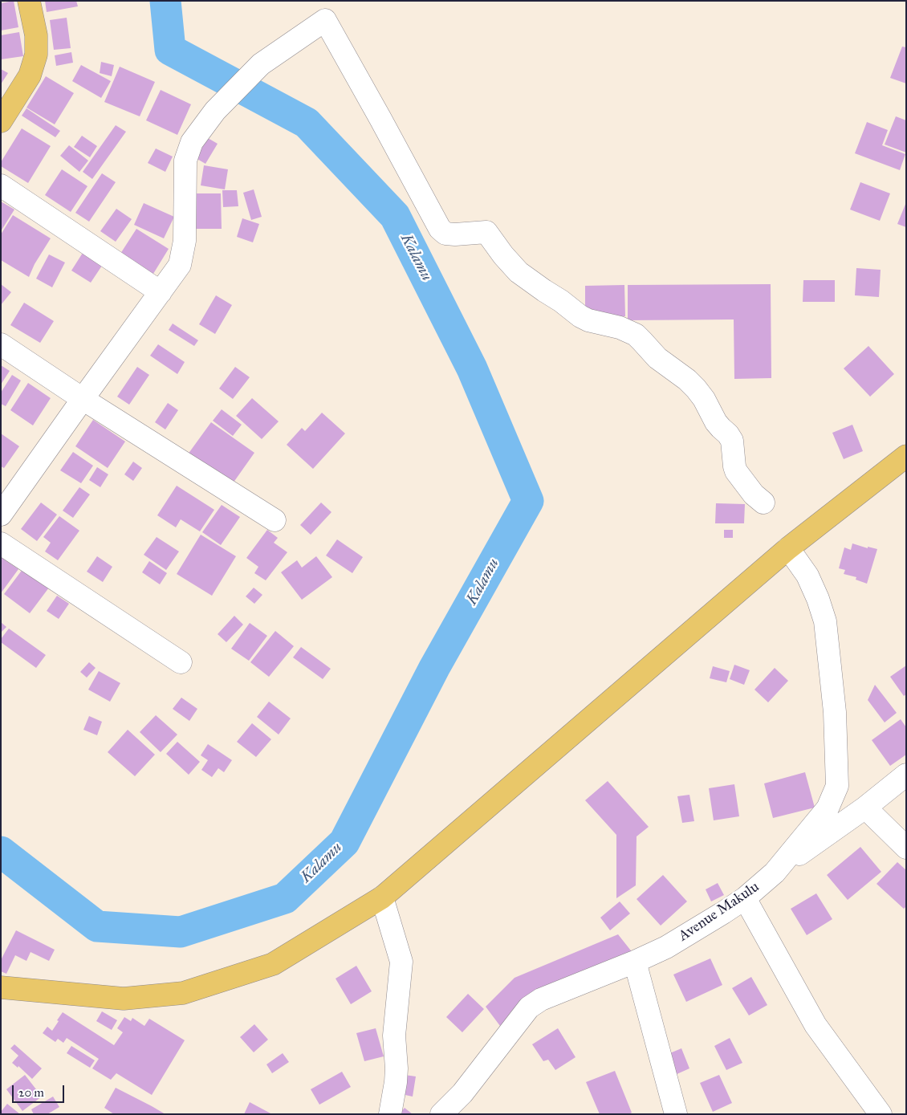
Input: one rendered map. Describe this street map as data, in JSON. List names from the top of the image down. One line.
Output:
{"streets":{"street":["Avenue Makulu"]},"water":["Kalamu"],"scale_bar":"20 m"}
